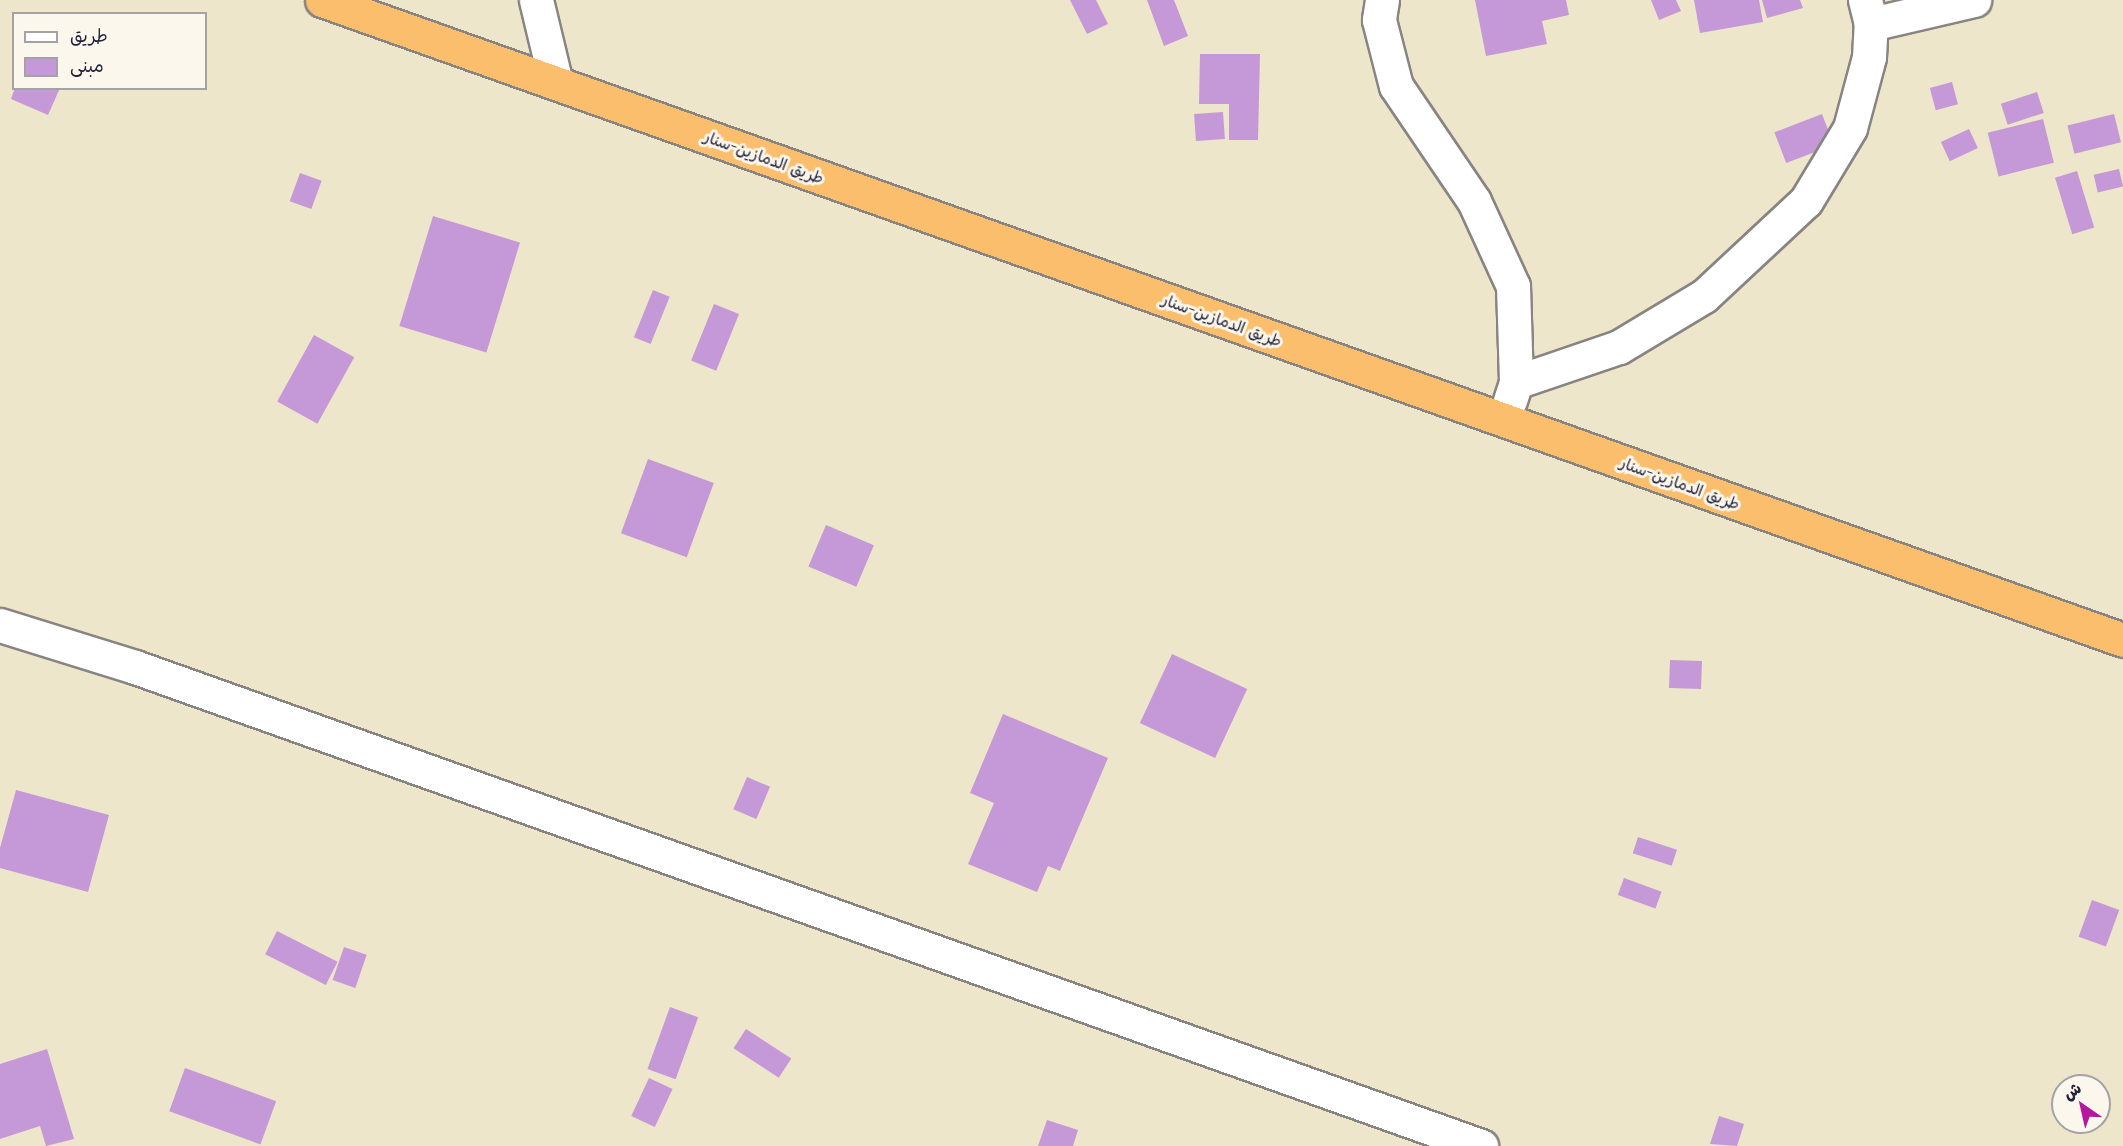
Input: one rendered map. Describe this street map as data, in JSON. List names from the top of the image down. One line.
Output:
{"streets":{"highway":["طريق الدمازين-سنار"]},"legend":["طريق","مبنى"],"north":"top left"}
